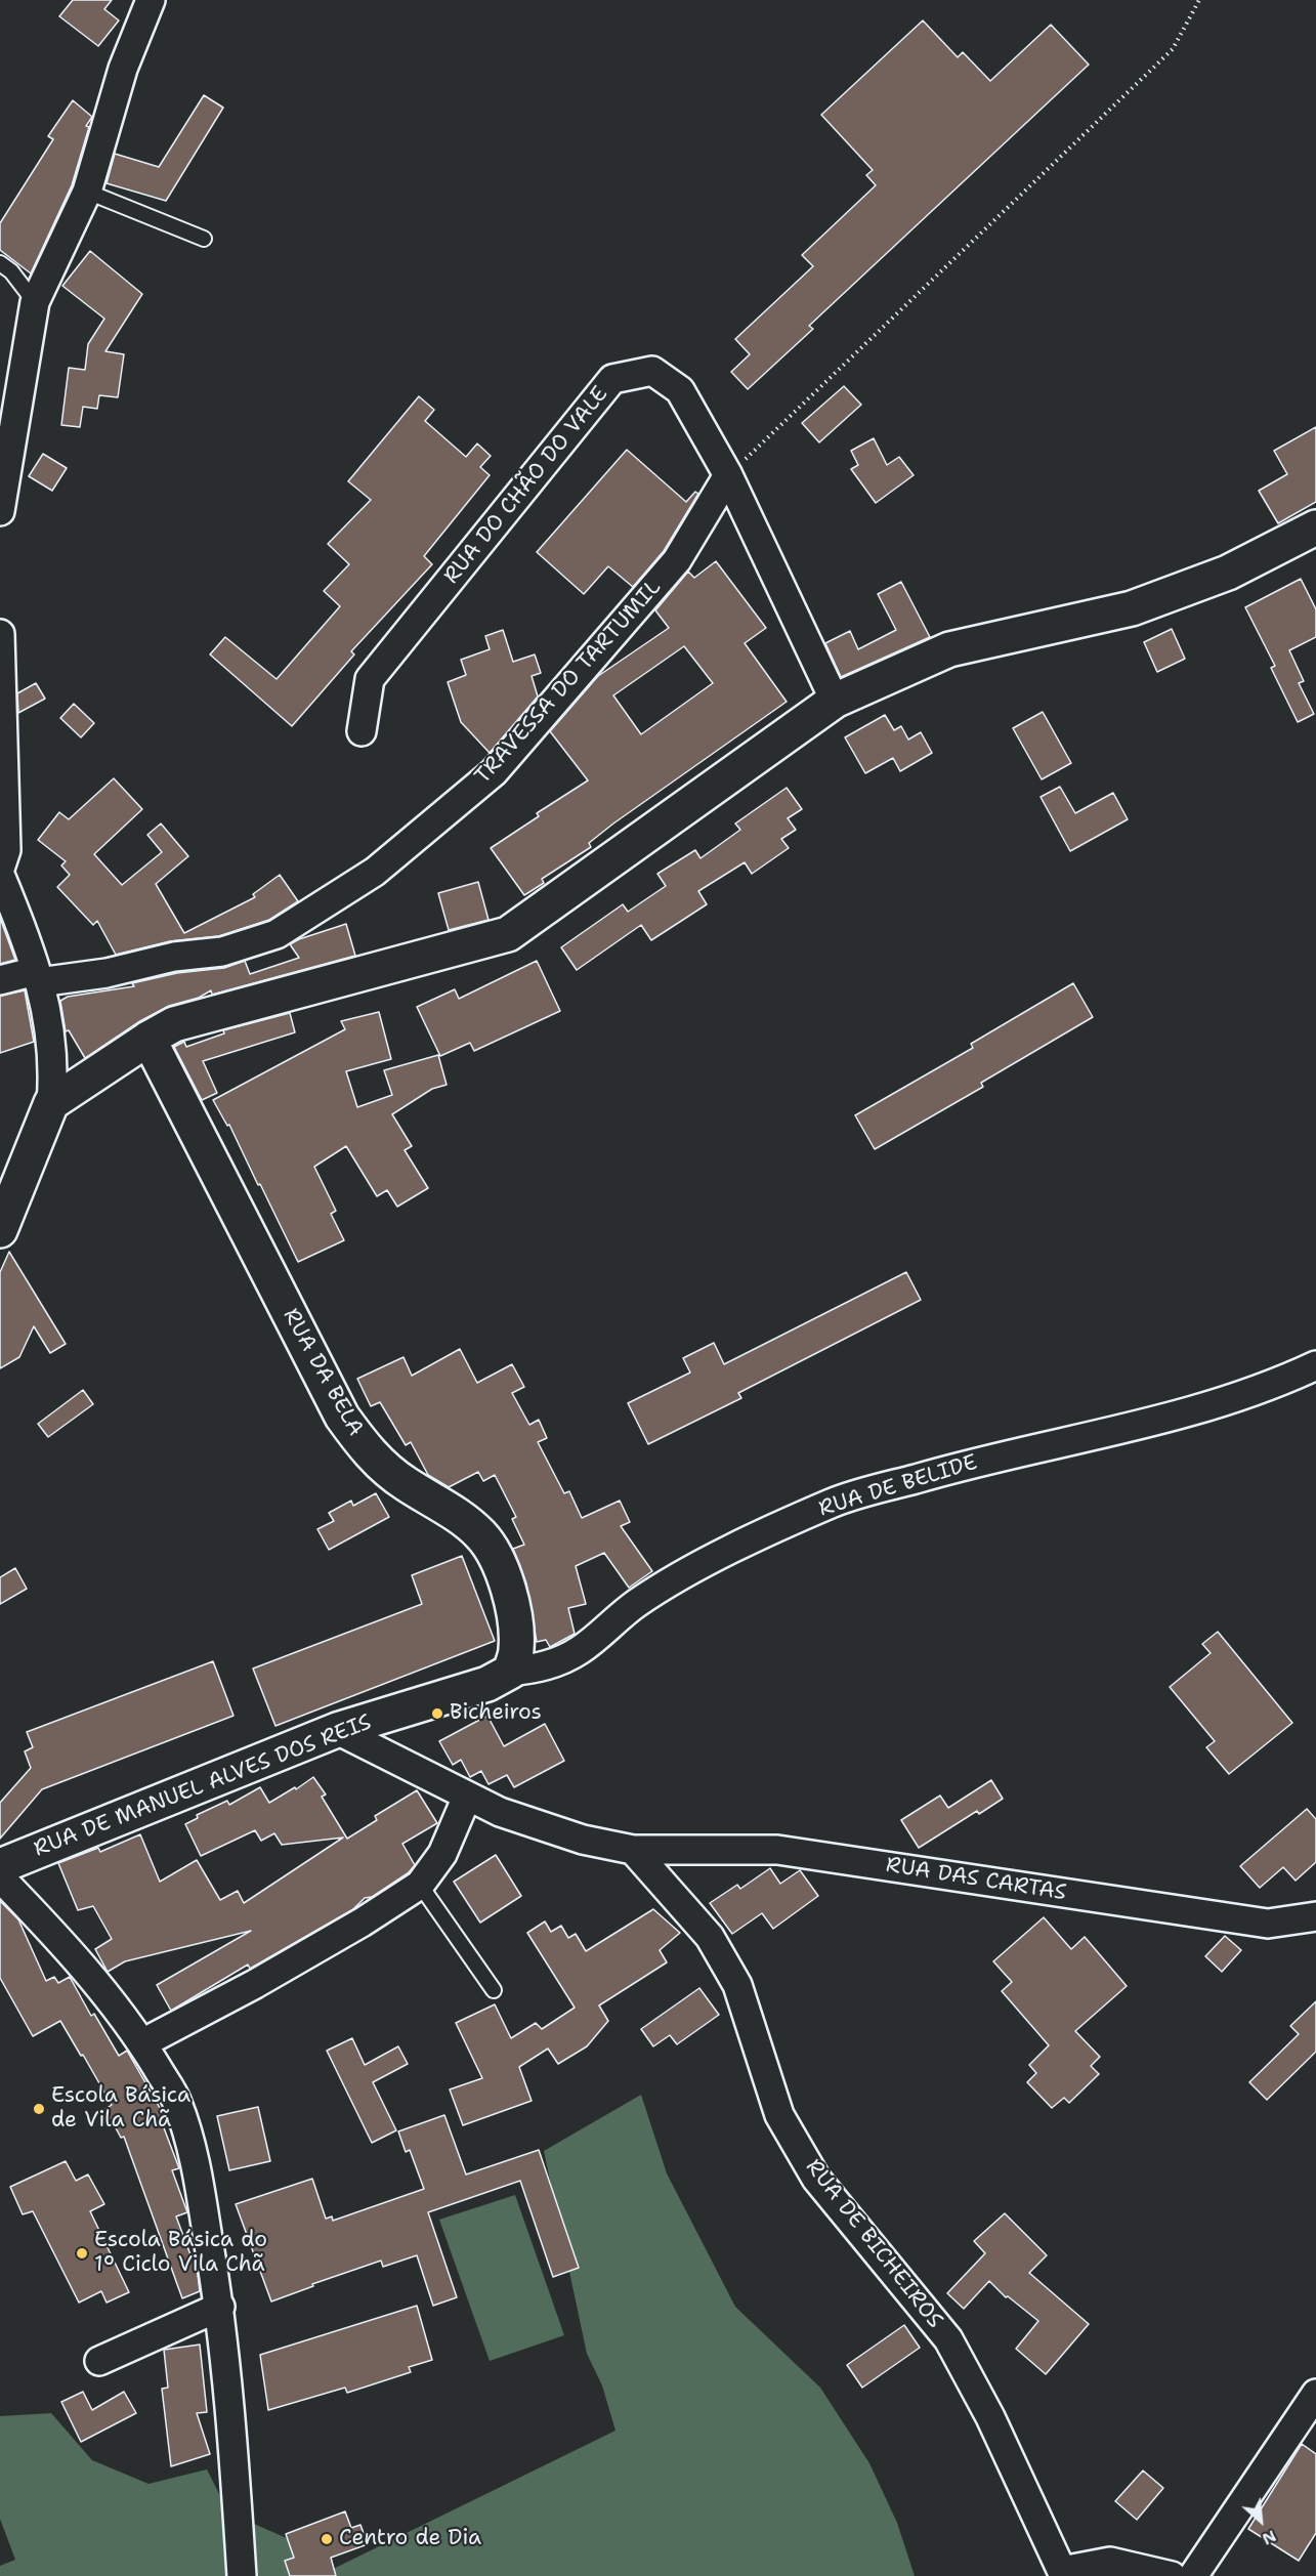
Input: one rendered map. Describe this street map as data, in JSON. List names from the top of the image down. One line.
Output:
{"streets":{"main road":["RUA DA BELA","RUA DE MANUEL ALVES DOS REIS"],"street":["RUA DO CHÃO DO VALE","TRAVESSA DO TARTUMIL","RUA DE BELIDE","RUA DAS CARTAS","RUA DE BICHEIROS"]},"crossings":[["RUA DO CHÃO DO VALE","TRAVESSA DO TARTUMIL"],["RUA DA BELA","RUA DE BELIDE"],["RUA DA BELA","RUA DE MANUEL ALVES DOS REIS"],["RUA DE BELIDE","RUA DE MANUEL ALVES DOS REIS"],["RUA DAS CARTAS","RUA DE BICHEIROS"]],"places":["Bicheiros","Escola Básica de Vila Chã","Escola Básica do 1º Ciclo Vila Chã","Centro de Dia"],"north":"bottom right"}
